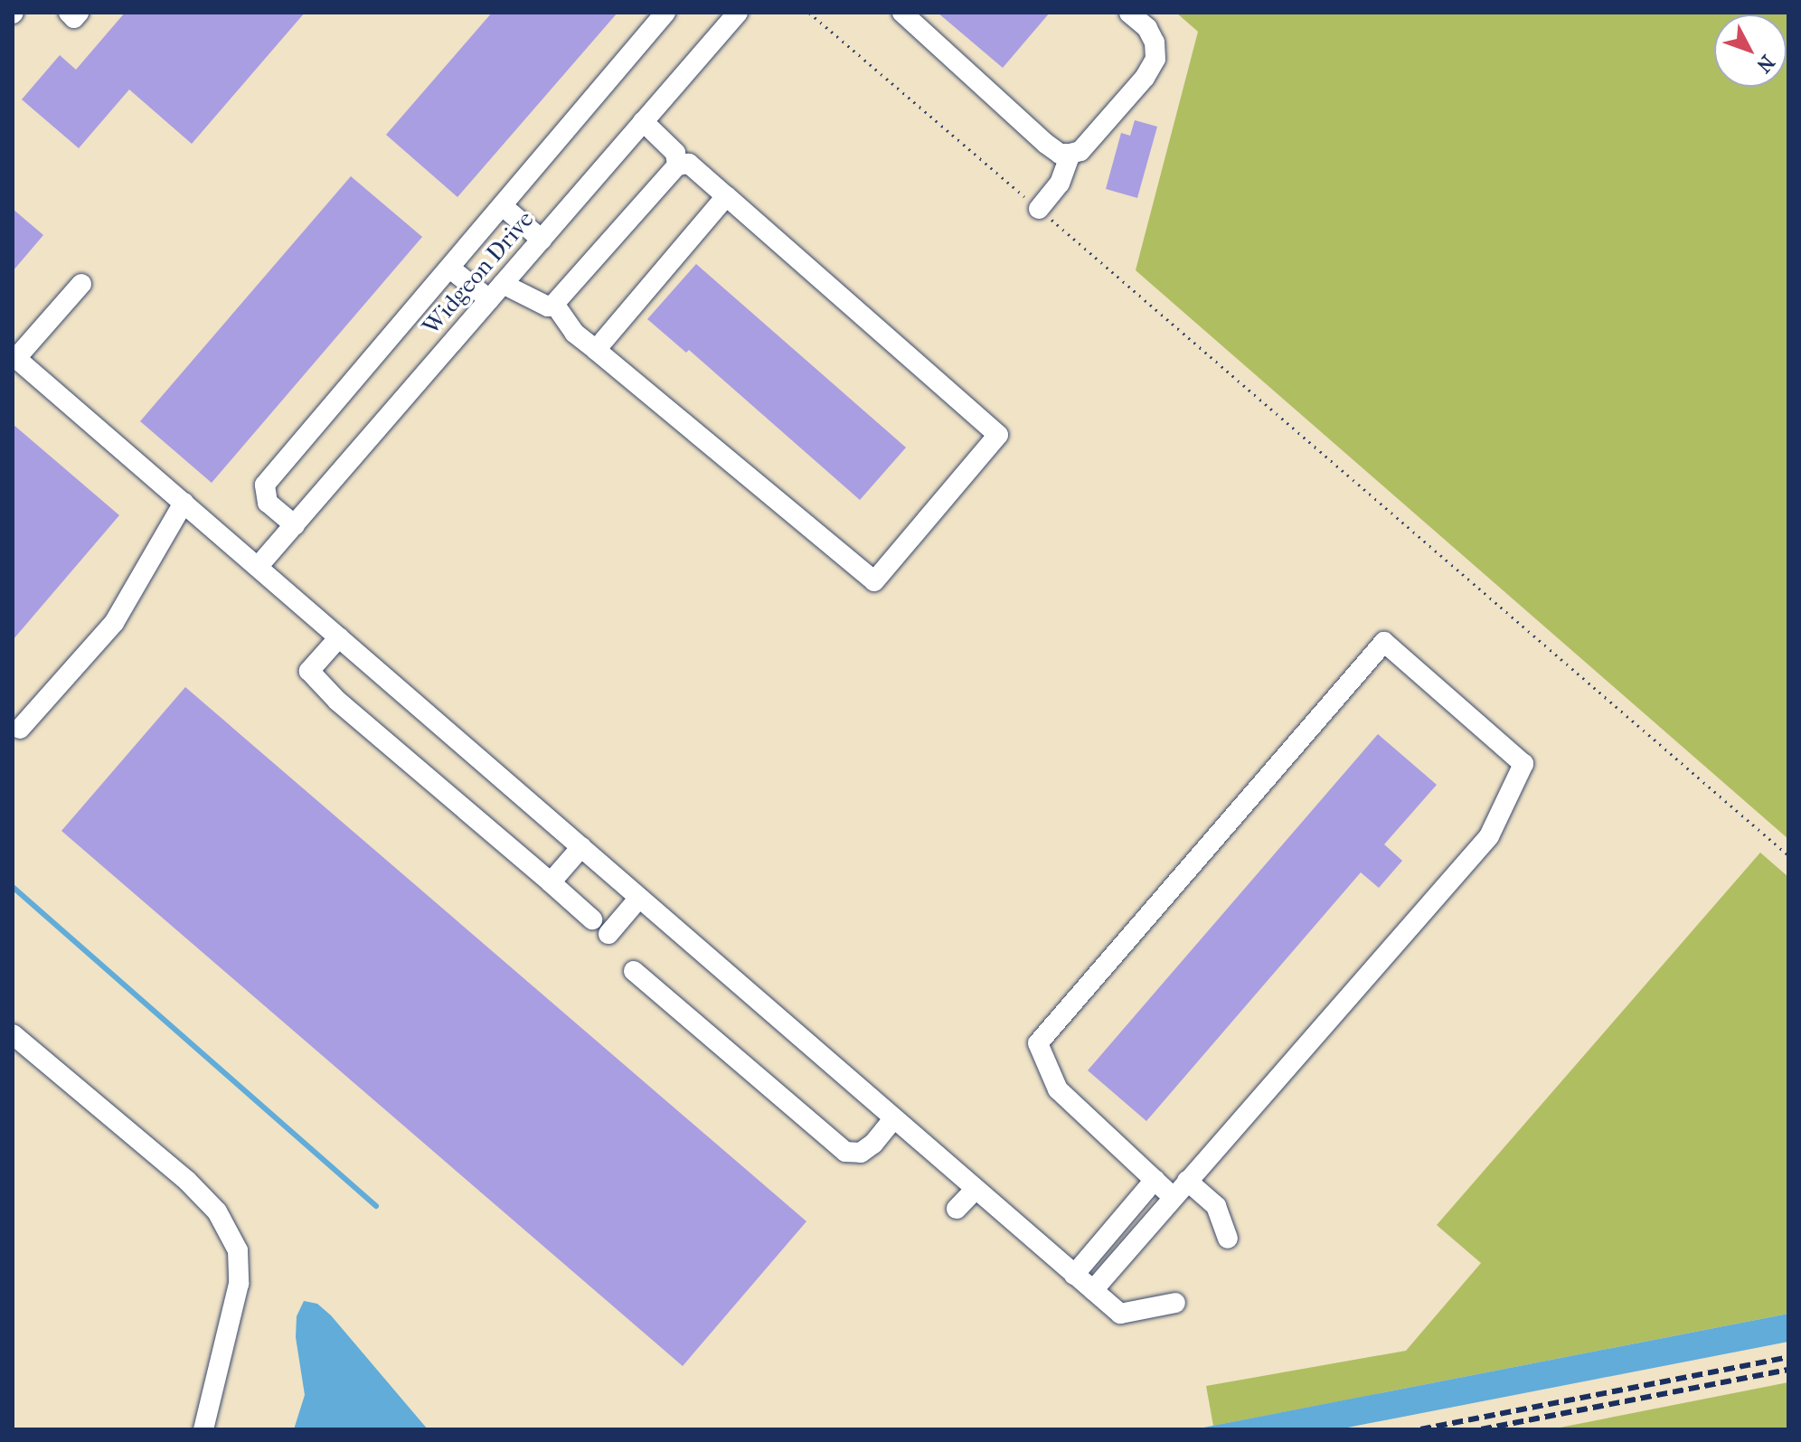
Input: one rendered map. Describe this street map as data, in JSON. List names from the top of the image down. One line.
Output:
{"streets":{"street":["Widgeon Drive"]},"north":"bottom right"}
